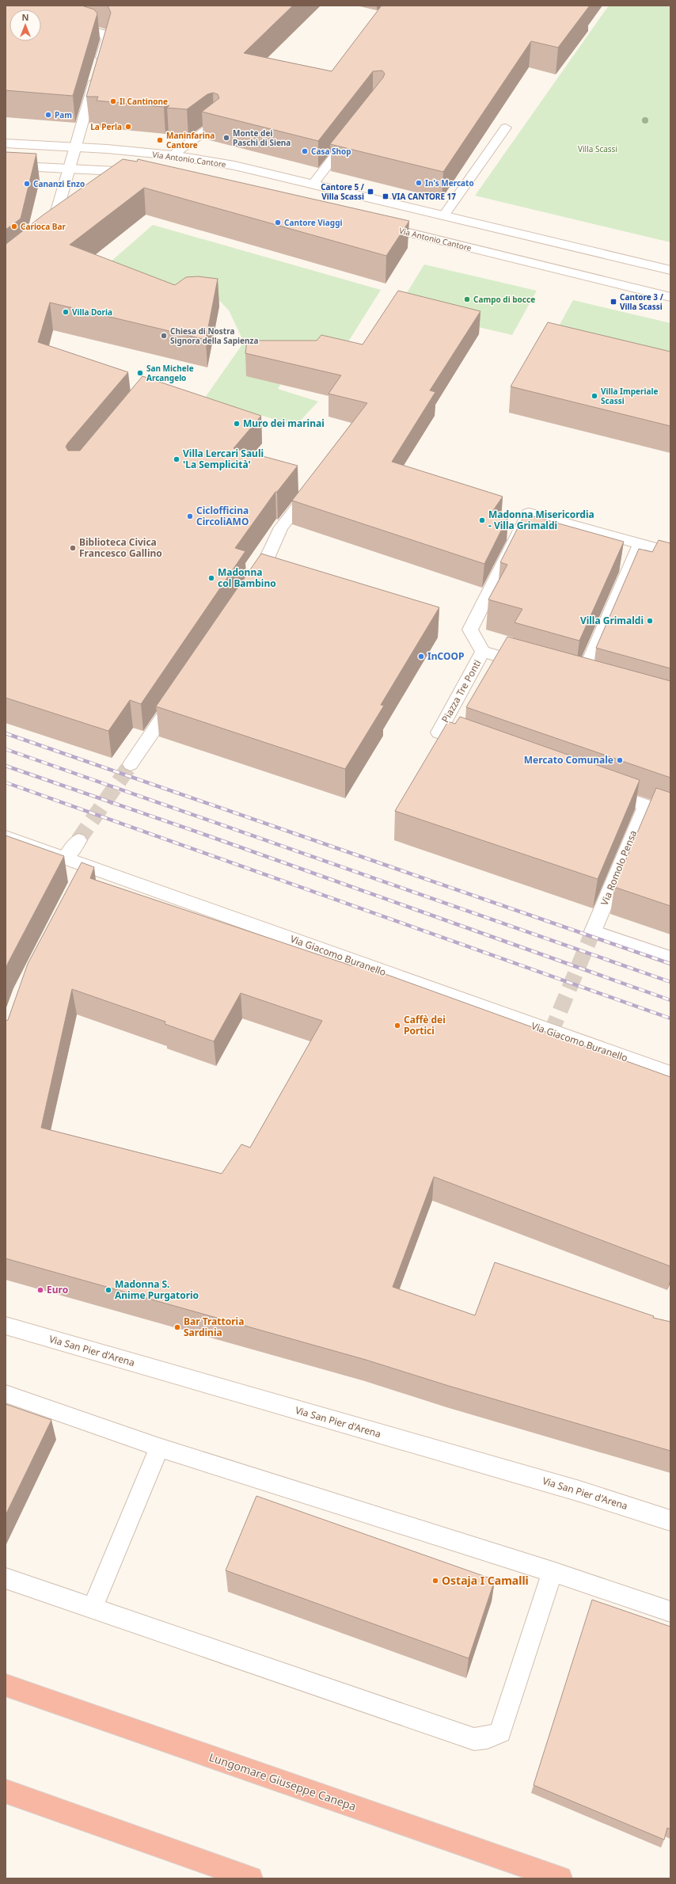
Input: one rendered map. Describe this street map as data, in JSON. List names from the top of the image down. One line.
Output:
{"streets":{"highway":["Lungomare Giuseppe Canepa"],"street":["Via Antonio Cantore","Piazza Tre Ponti","Via Romolo Pensa","Via Giacomo Buranello","Via San Pier d'Arena"]},"parks":["Villa Scassi"],"places":{"other":["Il Cantinone","Pam","La Perla","Monte dei Paschi di Siena","Maninfarina Cantore","Casa Shop","In's Mercato","Cananzi Enzo","Cantore Viaggi","Carioca Bar","Campo di bocce","Villa Doria","Chiesa di Nostra Signora della Sapienza","San Michele Arcangelo","Villa Imperiale Scassi","Muro dei marinai","Villa Lercari Sauli 'La Semplicità'","Ciclofficina CircoliAMO","Madonna Misericordia - Villa Grimaldi","Biblioteca Civica Francesco Gallino","Madonna col Bambino","Villa Grimaldi","InCOOP","Mercato Comunale","Caffè dei Portici","Euro","Madonna S. Anime Purgatorio","Bar Trattoria Sardinia","Ostaja I Camalli"],"transit":["Cantore 5 / Villa Scassi","VIA CANTORE 17","Cantore 3 / Villa Scassi"]},"north":"top"}
